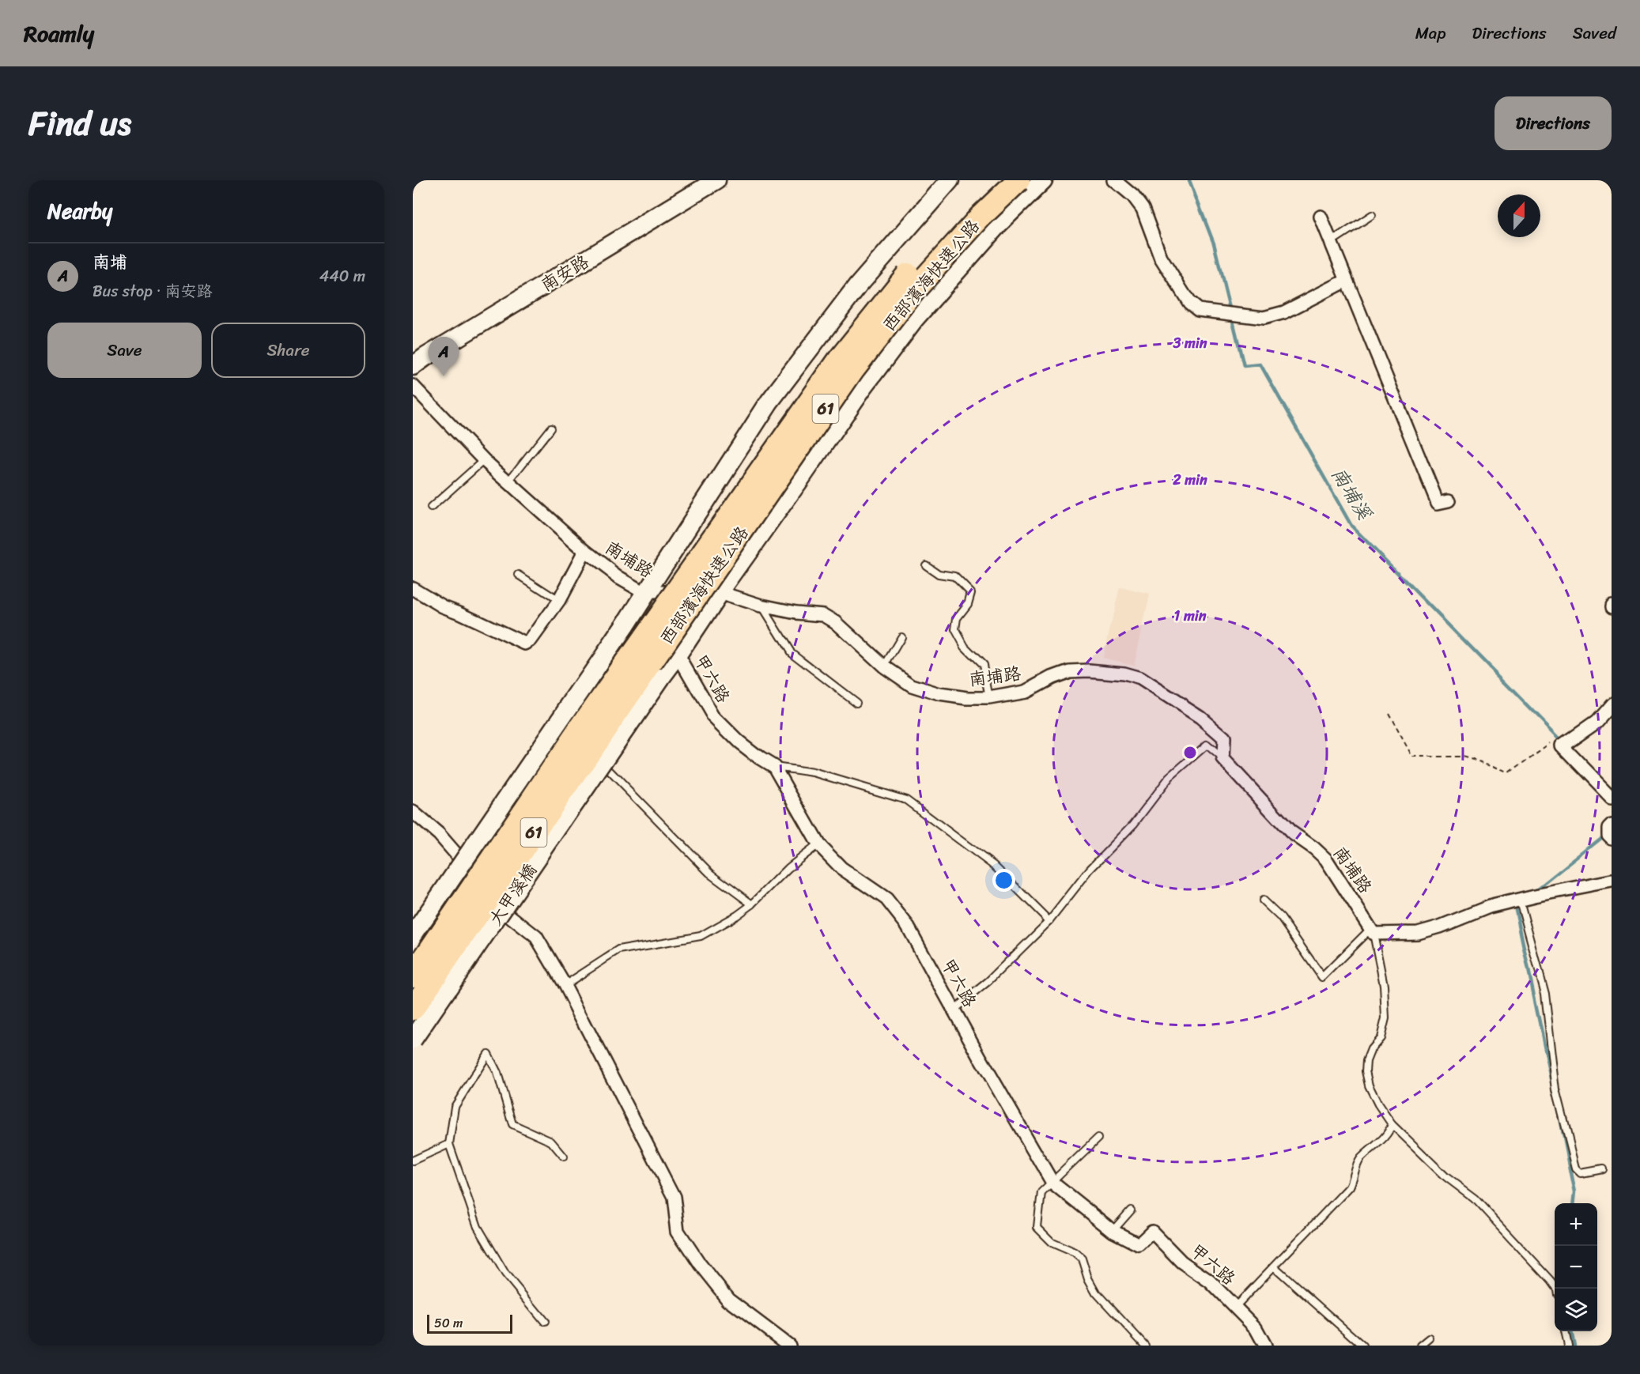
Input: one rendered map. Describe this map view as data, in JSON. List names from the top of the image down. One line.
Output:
{"streets":{"highway":["西部濱海快速公路","61"],"street":["南安路","南埔路","甲六路","大甲溪橋"]},"crossings":[["南埔路","甲六路"],["南埔路","大甲溪橋"],["甲六路","大甲溪橋"]],"water":["南埔溪"],"scale_bar":"50 m","north":"top","page":{"header":"Roamly","nav":["Map","Directions","Saved"],"title":"Find us","buttons":["Directions",["Save","Share"]],"heading":"Nearby","list":[{"mark":"A","name":"南埔","note":"Bus stop · 南安路","value":"440 m"}],"pins":"A","map_buttons":["+","−"],"scale":"50 m"},"rings":["3 min","2 min","1 min"]}
